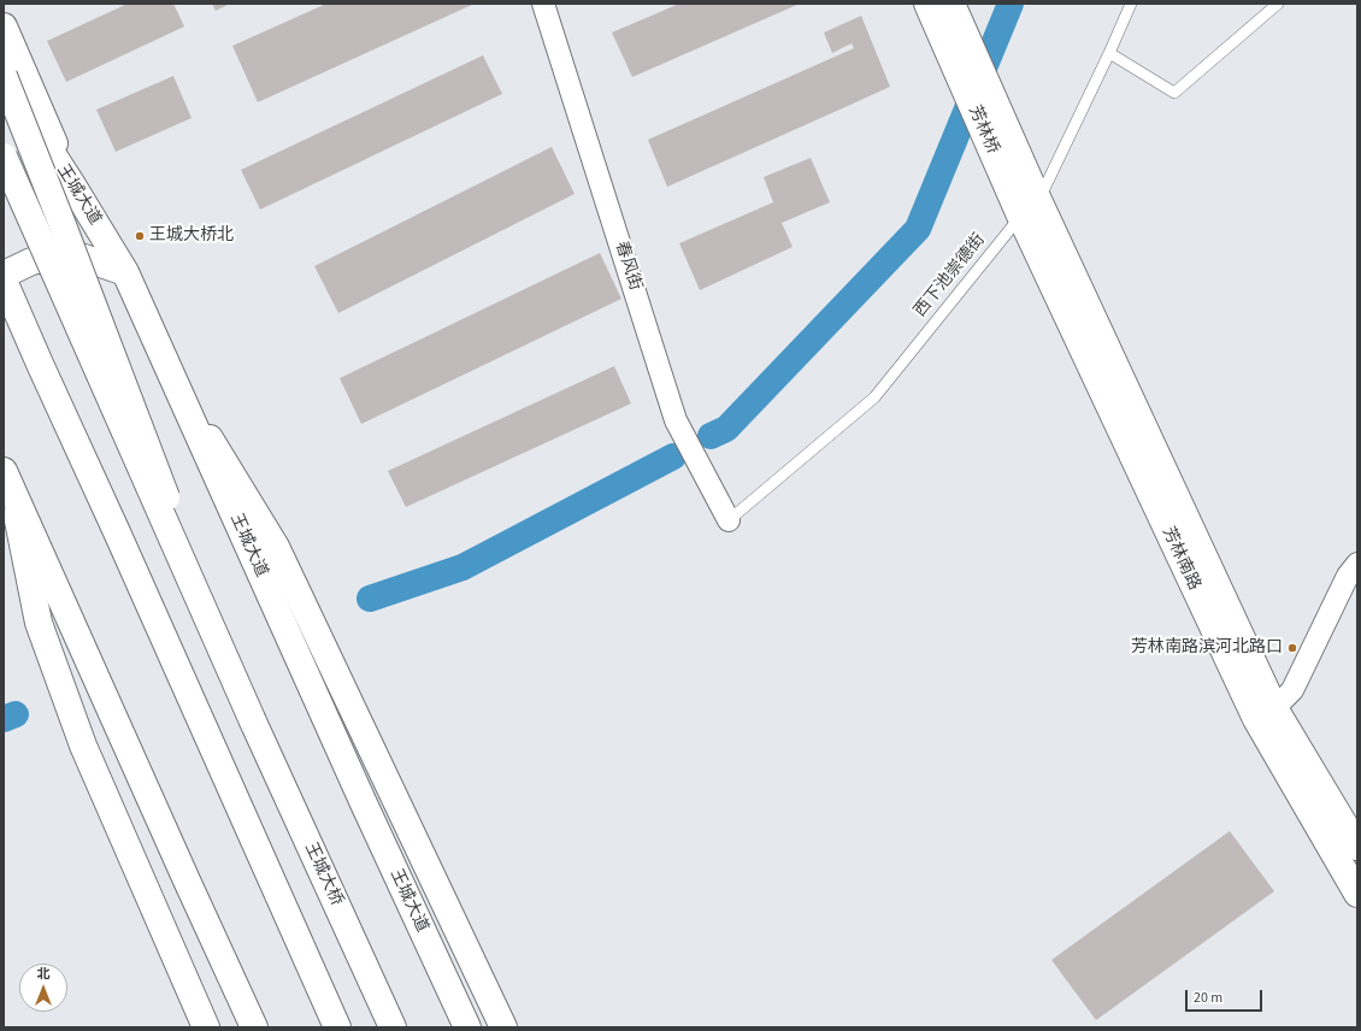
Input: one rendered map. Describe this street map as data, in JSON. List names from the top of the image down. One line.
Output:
{"streets":{"main road":["芳林桥","王城大道","芳林南路","王城大桥"],"street":["春风街"],"lane":["西下池崇德街"]},"crossings":[["芳林桥","西下池崇德街"],["芳林桥","芳林南路"],["春风街","西下池崇德街"],["西下池崇德街","芳林南路"]],"places":["王城大桥北","芳林南路滨河北路口"],"scale_bar":"20 m","north":"top"}
